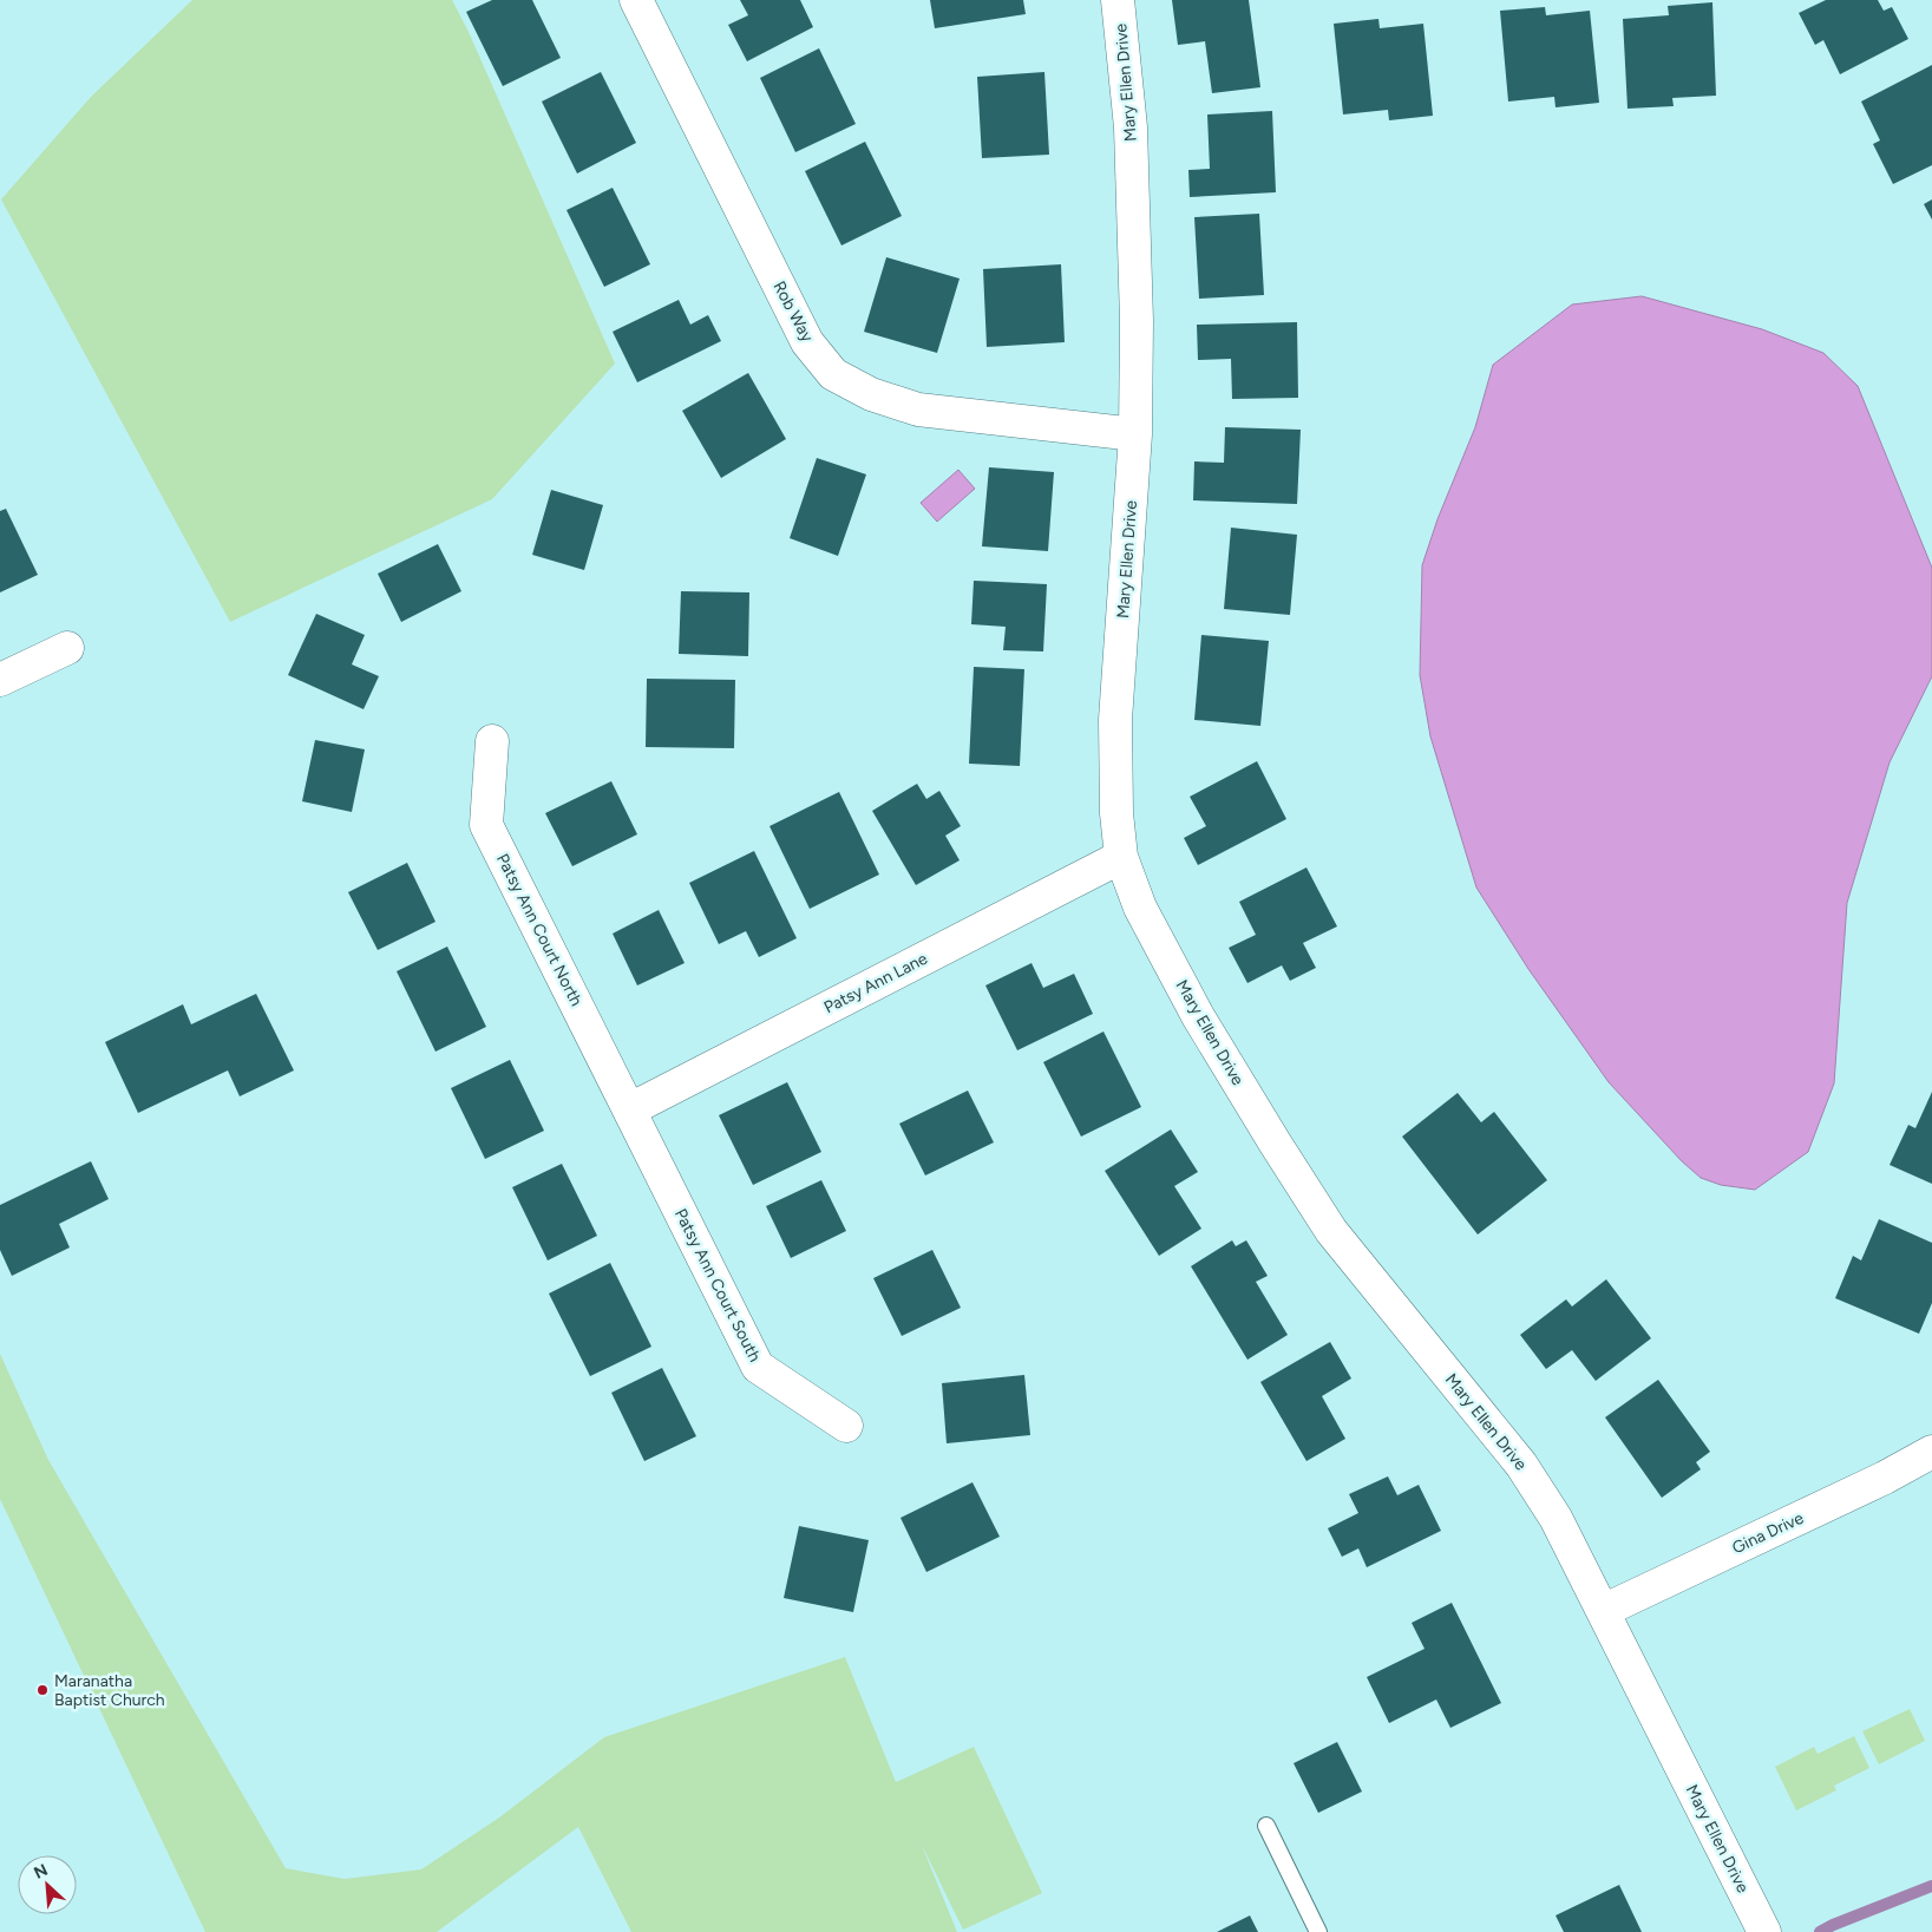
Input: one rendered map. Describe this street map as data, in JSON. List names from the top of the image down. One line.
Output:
{"streets":{"street":["Mary Ellen Drive","Rob Way","Patsy Ann Court North","Patsy Ann Lane","Patsy Ann Court South","Gina Drive"]},"crossings":[["Mary Ellen Drive","Rob Way"],["Mary Ellen Drive","Patsy Ann Lane"],["Mary Ellen Drive","Gina Drive"],["Patsy Ann Court North","Patsy Ann Lane"],["Patsy Ann Court North","Patsy Ann Court South"],["Patsy Ann Lane","Patsy Ann Court South"]],"places":["Maranatha Baptist Church"],"north":"top left"}
